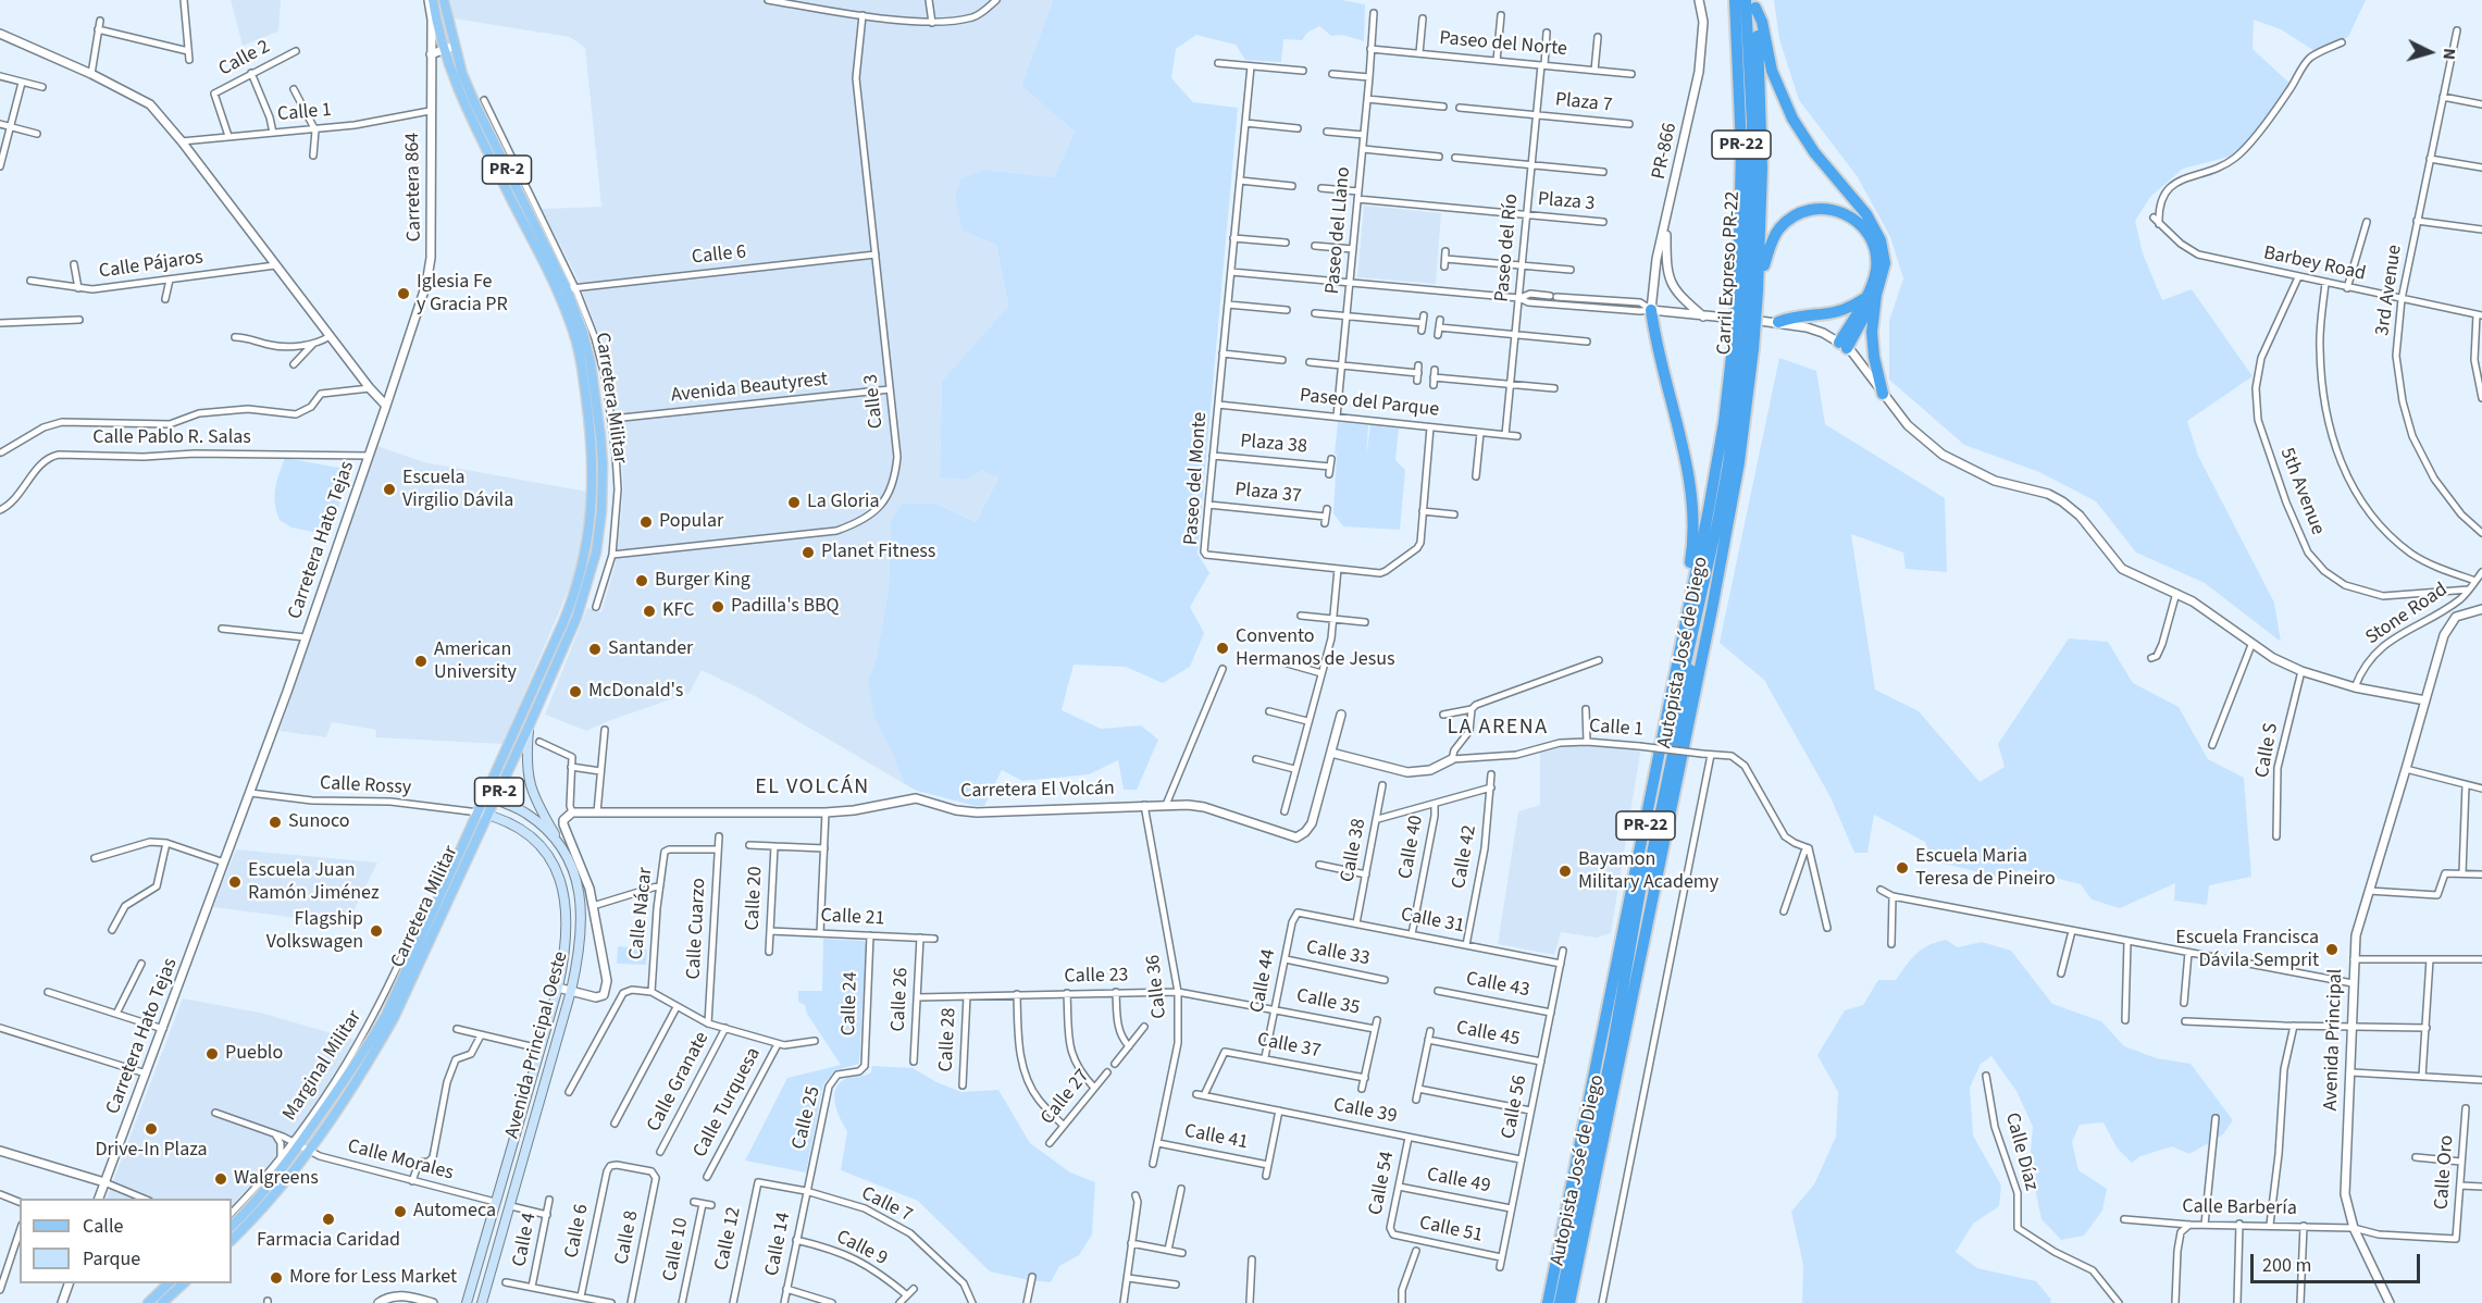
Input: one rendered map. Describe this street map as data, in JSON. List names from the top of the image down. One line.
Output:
{"streets":{"highway":["PR-22","Carril Expreso PR-22","Autopista José de Diego"],"main road":["PR-2","Carretera Militar","Avenida Principal Oeste"],"street":["Paseo del Norte","Calle 2","Plaza 7","Calle 1","PR-866","Carretera 864","Plaza 3","Paseo del Llano","Paseo del Río","Calle 6","Barbey Road","Calle Pájaros","3rd Avenue","Avenida Beautyrest","Calle 3","Paseo del Parque","Calle Pablo R. Salas","Plaza 38","Paseo del Monte","5th Avenue","Plaza 37","Carretera Hato Tejas","Stone Road","Calle S","Calle Rossy","Carretera El Volcán","Calle 40","Calle 38","Calle 42","Calle 20","Calle Nácar","Calle 21","Calle 31","Calle Cuarzo","Calle 33","Calle 23","Calle 44","Calle 43","Calle 36","Calle 26","Calle 35","Calle 24","Calle 45","Calle 28","Avenida Principal","Calle 37","Marginal Militar","Calle Granate","Calle 27","Calle Turquesa","Calle 56","Calle 39","Calle 25","Calle 41","Calle Díaz","Calle Morales","Calle Oro","Calle 49","Calle 54","Calle 7","Calle Barbería","Calle 51","Calle 8","Calle 12","Calle 4","Calle 14","Calle 9","Calle 10"]},"crossings":[["Paseo del Norte","Paseo del Llano"],["Paseo del Norte","Paseo del Río"],["Calle 2","Calle 1"],["Plaza 7","Paseo del Río"],["Calle 1","Carretera 864"],["Carretera 864","Carretera Militar"],["Carretera 864","Carretera Hato Tejas"],["Plaza 3","Paseo del Llano"],["Plaza 3","Paseo del Río"],["Paseo del Llano","Paseo del Parque"],["Paseo del Río","Paseo del Parque"],["Calle 6","Carretera Militar"],["Calle 6","Calle 3"],["Calle 6","Calle 8"],["Barbey Road","3rd Avenue"],["Barbey Road","5th Avenue"],["Carril Expreso PR-22","Autopista José de Diego"],["Avenida Beautyrest","Calle 3"],["Carretera Militar","Calle Rossy"],["Carretera Militar","Avenida Principal Oeste"],["Carretera Militar","Marginal Militar"],["Carretera Militar","Calle Morales"],["Paseo del Parque","Paseo del Monte"],["Calle Pablo R. Salas","Carretera Hato Tejas"],["Plaza 38","Paseo del Monte"],["Paseo del Monte","Plaza 37"],["5th Avenue","Stone Road"],["Carretera Hato Tejas","Calle Rossy"],["Calle Rossy","Avenida Principal Oeste"],["Carretera El Volcán","Calle 36"],["Calle 40","Calle 31"],["Calle 38","Calle 31"],["Calle 42","Calle 31"],["Calle 20","Calle 21"],["Calle Nácar","Calle Cuarzo"],["Calle 21","Calle 26"],["Calle 21","Calle 24"],["Calle 31","Calle 44"],["Calle 31","Calle 56"],["Calle 33","Calle 44"],["Calle 23","Calle 44"],["Calle 23","Calle 36"],["Calle 23","Calle 26"],["Calle 23","Calle 35"],["Calle 23","Calle 28"],["Calle 44","Calle 35"],["Calle 44","Calle 37"],["Calle 43","Calle 56"],["Calle 36","Calle 41"],["Calle 24","Calle 25"],["Calle 45","Calle 56"],["Avenida Principal","Calle Barbería"],["Avenida Principal Oeste","Calle Morales"],["Calle 37","Calle 39"],["Marginal Militar","Calle Morales"],["Calle 56","Calle 39"],["Calle 56","Calle 49"],["Calle 56","Calle 51"],["Calle 39","Calle 54"],["Calle 25","Calle 7"],["Calle 25","Calle 14"],["Calle Oro","Calle Barbería"],["Calle 49","Calle 54"],["Calle 54","Calle 51"],["Calle 7","Calle 12"],["Calle 7","Calle 14"],["Calle 14","Calle 9"]],"districts":["LA ARENA","EL VOLCÁN"],"places":["Iglesia Fe y Gracia PR","Escuela Virgilio Dávila","La Gloria","Popular","Planet Fitness","Burger King","Padilla's BBQ","KFC","Convento Hermanos de Jesus","Santander","American University","McDonald's","Sunoco","Escuela Maria Teresa de Pineiro","Bayamon Military Academy","Escuela Juan Ramón Jiménez","Flagship Volkswagen","Escuela Francisca Dávila Semprit","Pueblo","Drive-In Plaza","Walgreens","Automeca","Farmacia Caridad","More for Less Market"],"legend":["Calle","Parque"],"scale_bar":"200 m","north":"right"}
